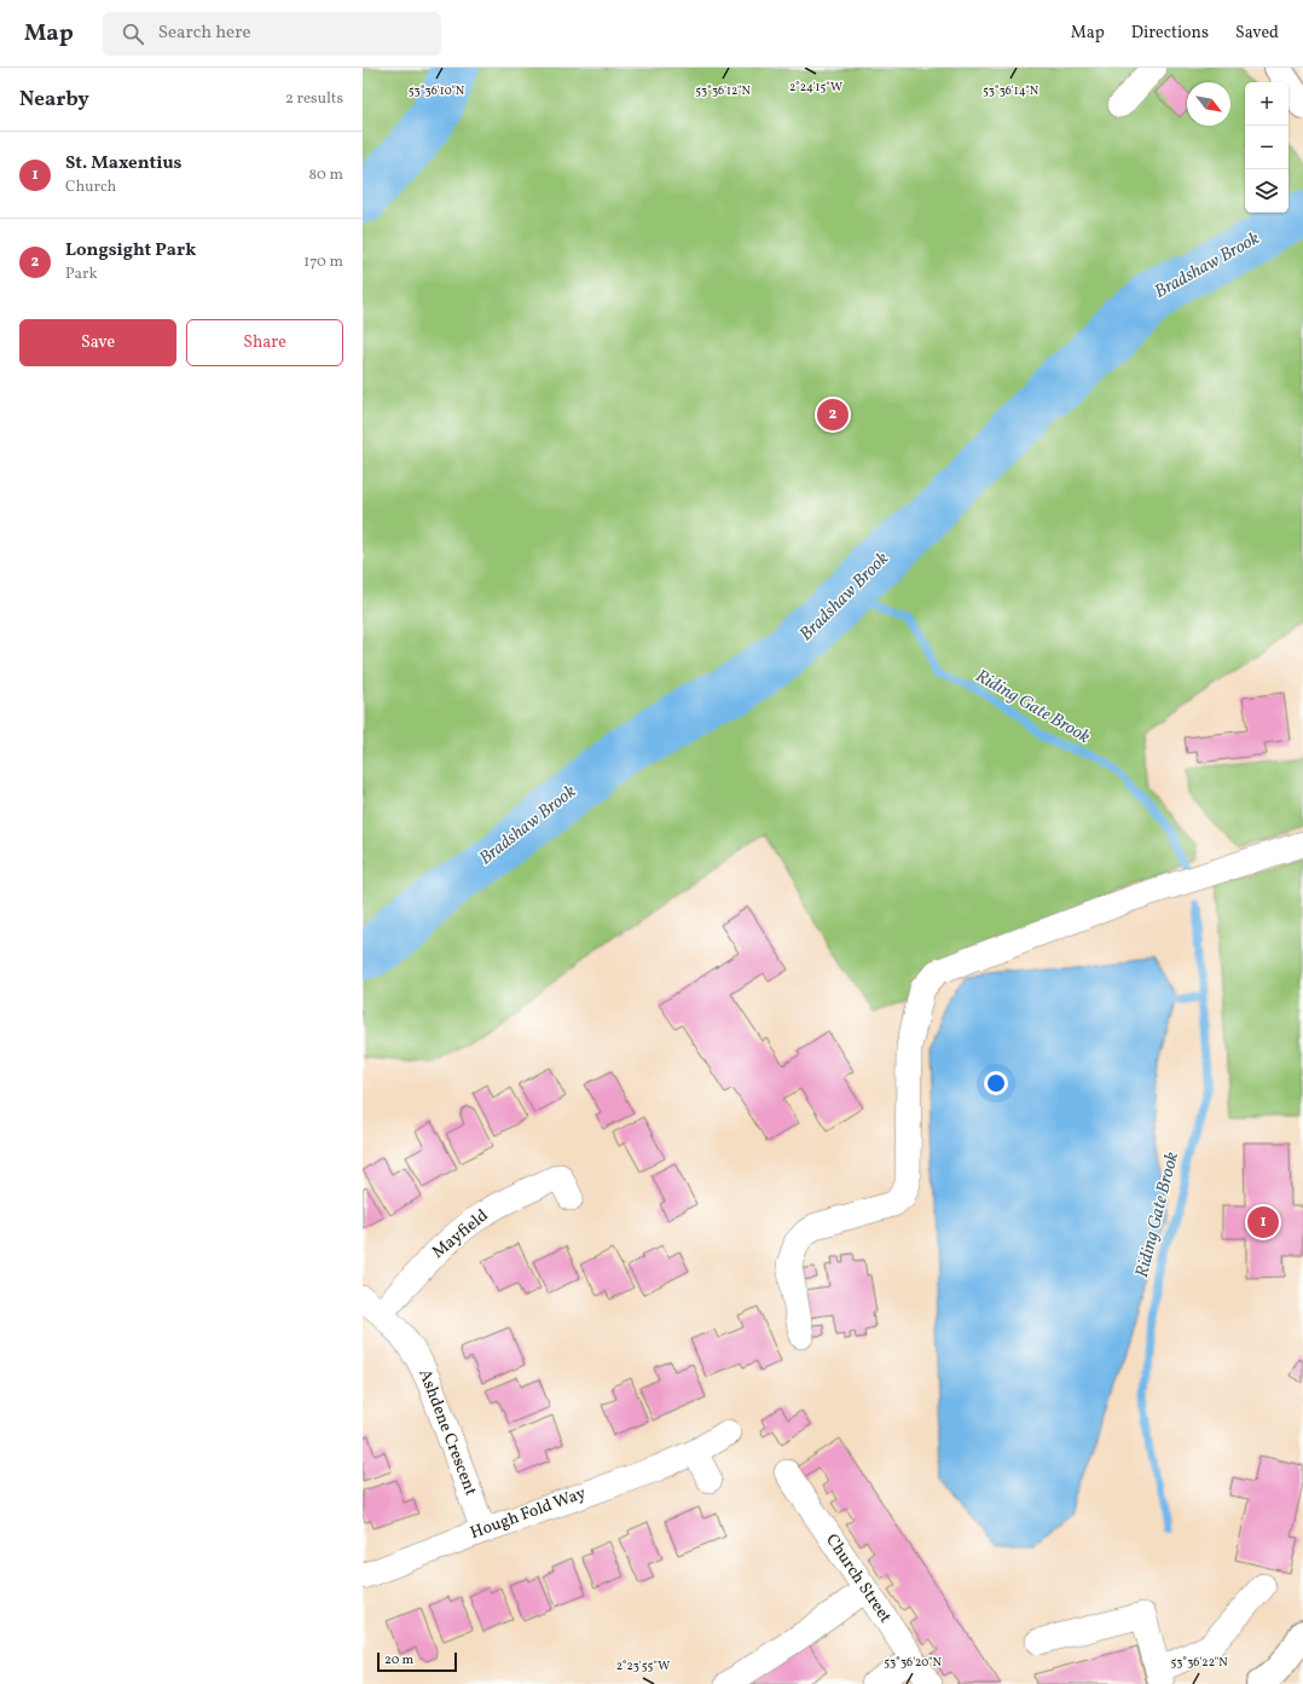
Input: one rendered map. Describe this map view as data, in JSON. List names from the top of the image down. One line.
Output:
{"streets":{"street":["Mayfield","Ashdene Crescent","Hough Fold Way","Church Street"]},"crossings":[["Mayfield","Ashdene Crescent"],["Ashdene Crescent","Hough Fold Way"]],"water":["Bradshaw Brook","Riding Gate Brook"],"scale_bar":"20 m","north":"bottom right","page":{"header":"Map","search":"Search here","nav":["Map","Directions","Saved"],"heading":["Nearby","2 results"],"map_buttons":["+","−"],"list":[{"mark":"1","name":"St. Maxentius","note":"Church","value":"80 m"},{"mark":"2","name":"Longsight Park","note":"Park","value":"170 m"}],"buttons":["Save","Share"],"pins":["2","1"],"scale":"20 m"},"coordinates":["2°24'15\"W","53°36'12\"N","53°36'14\"N","53°36'10\"N","53°36'20\"N","53°36'22\"N","2°23'55\"W"]}
